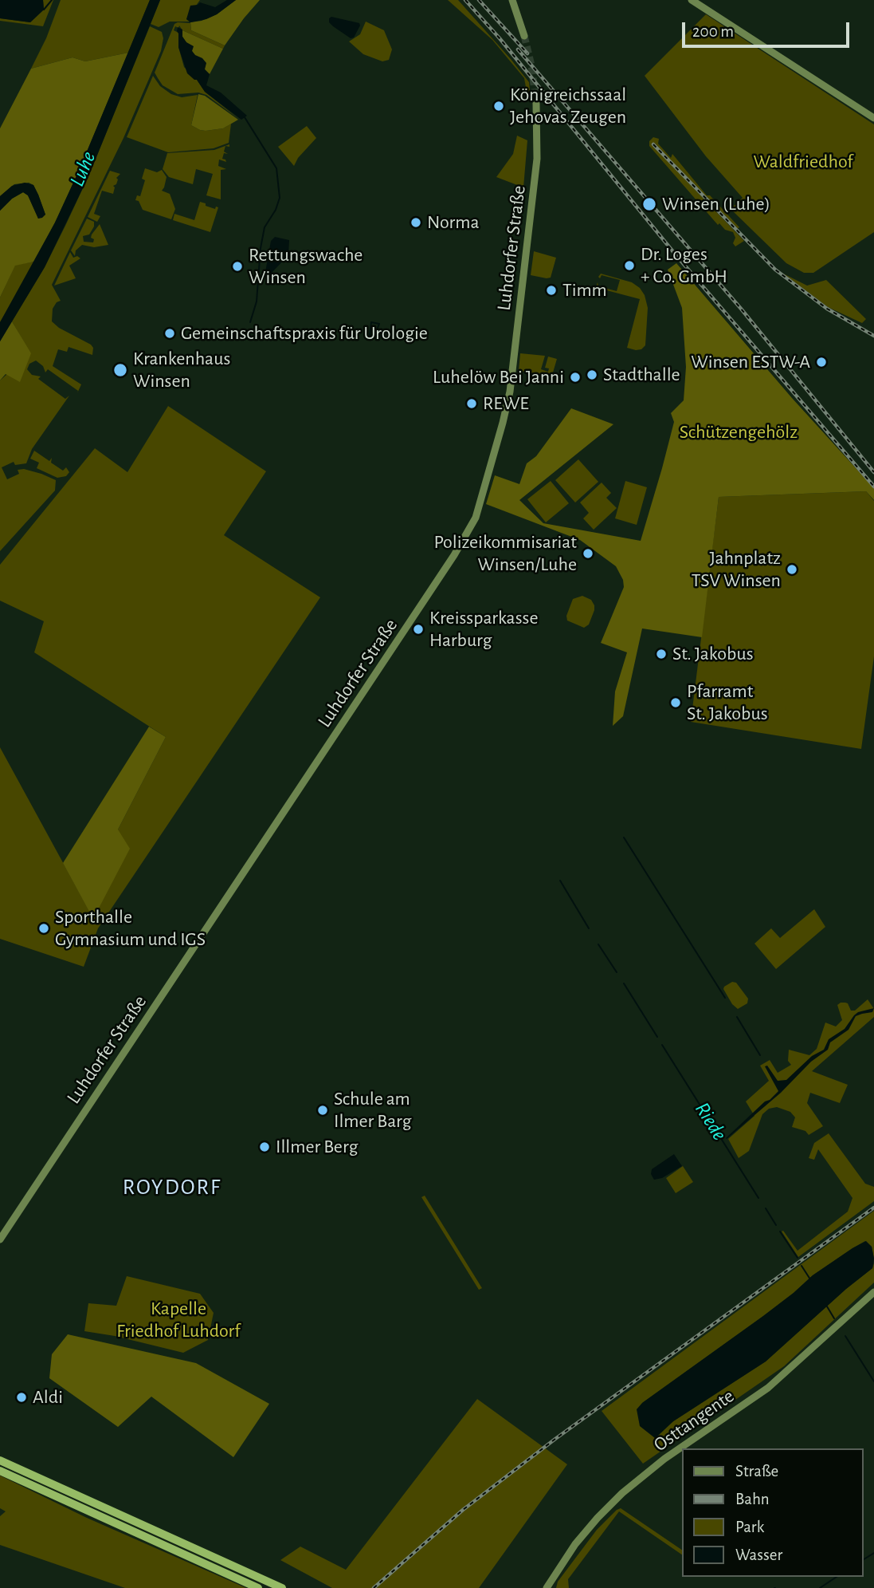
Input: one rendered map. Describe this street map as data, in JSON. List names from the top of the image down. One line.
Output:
{"streets":{"main road":["Luhdorfer Straße","Osttangente"]},"districts":["ROYDORF"],"water":["Luhe","Riede"],"parks":["Waldfriedhof","Schützengehölz","Kapelle Friedhof Luhdorf"],"places":["Königreichssaal Jehovas Zeugen","Winsen (Luhe)","Norma","Dr. Loges + Co. GmbH","Rettungswache Winsen","Timm","Gemeinschaftspraxis für Urologie","Winsen ESTW-A","Krankenhaus Winsen","Stadthalle","Luhelöw Bei Janni","REWE","Polizeikommisariat Winsen/Luhe","Jahnplatz TSV Winsen","Kreissparkasse Harburg","St. Jakobus","Pfarramt St. Jakobus","Sporthalle Gymnasium und IGS","Schule am Ilmer Barg","Illmer Berg","Aldi"],"legend":["Straße","Bahn","Park","Wasser"],"scale_bar":"200 m"}
